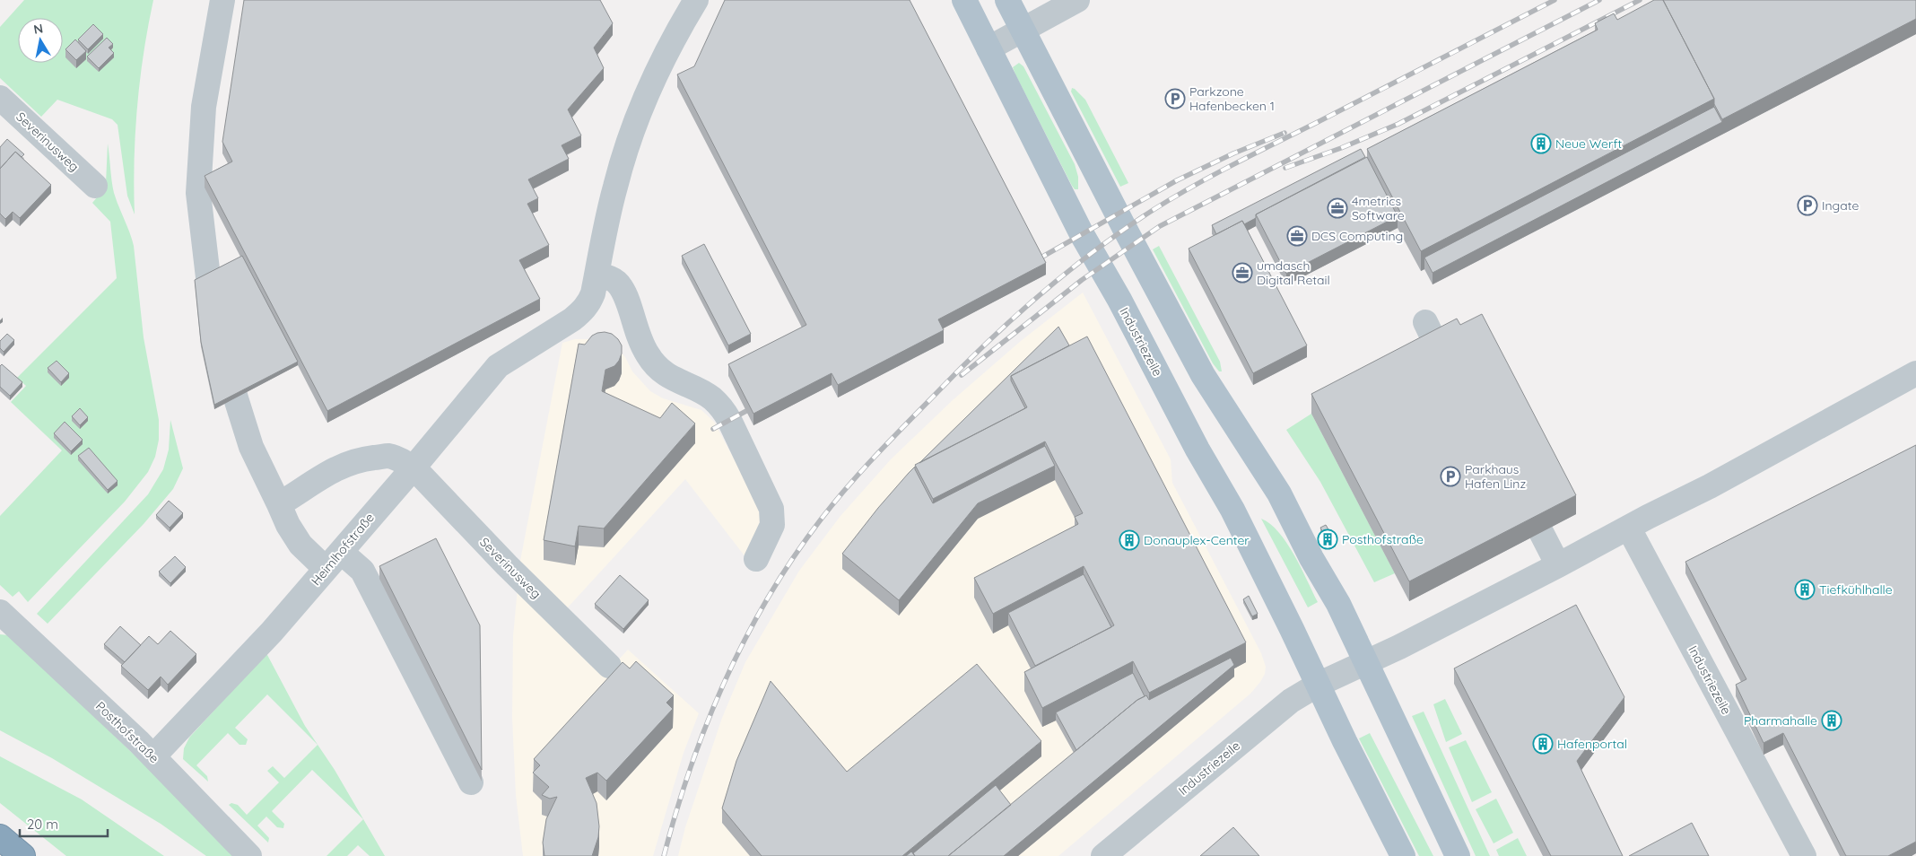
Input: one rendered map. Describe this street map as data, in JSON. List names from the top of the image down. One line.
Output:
{"streets":{"main road":["Industriezeile"],"street":["Severinusweg","Heimlhofstraße","Posthofstraße"]},"crossings":[["Severinusweg","Heimlhofstraße"],["Heimlhofstraße","Posthofstraße"]],"places":{"parking":["Parkzone Hafenbecken 1","Ingate","Parkhaus Hafen Linz"],"building":["Neue Werft","Posthofstraße","Donauplex-Center","Tiefkühlhalle","Pharmahalle","Hafenportal"],"office":["4metrics Software","DCS Computing","umdasch Digital Retail"]},"scale_bar":"20 m","north":"top"}
